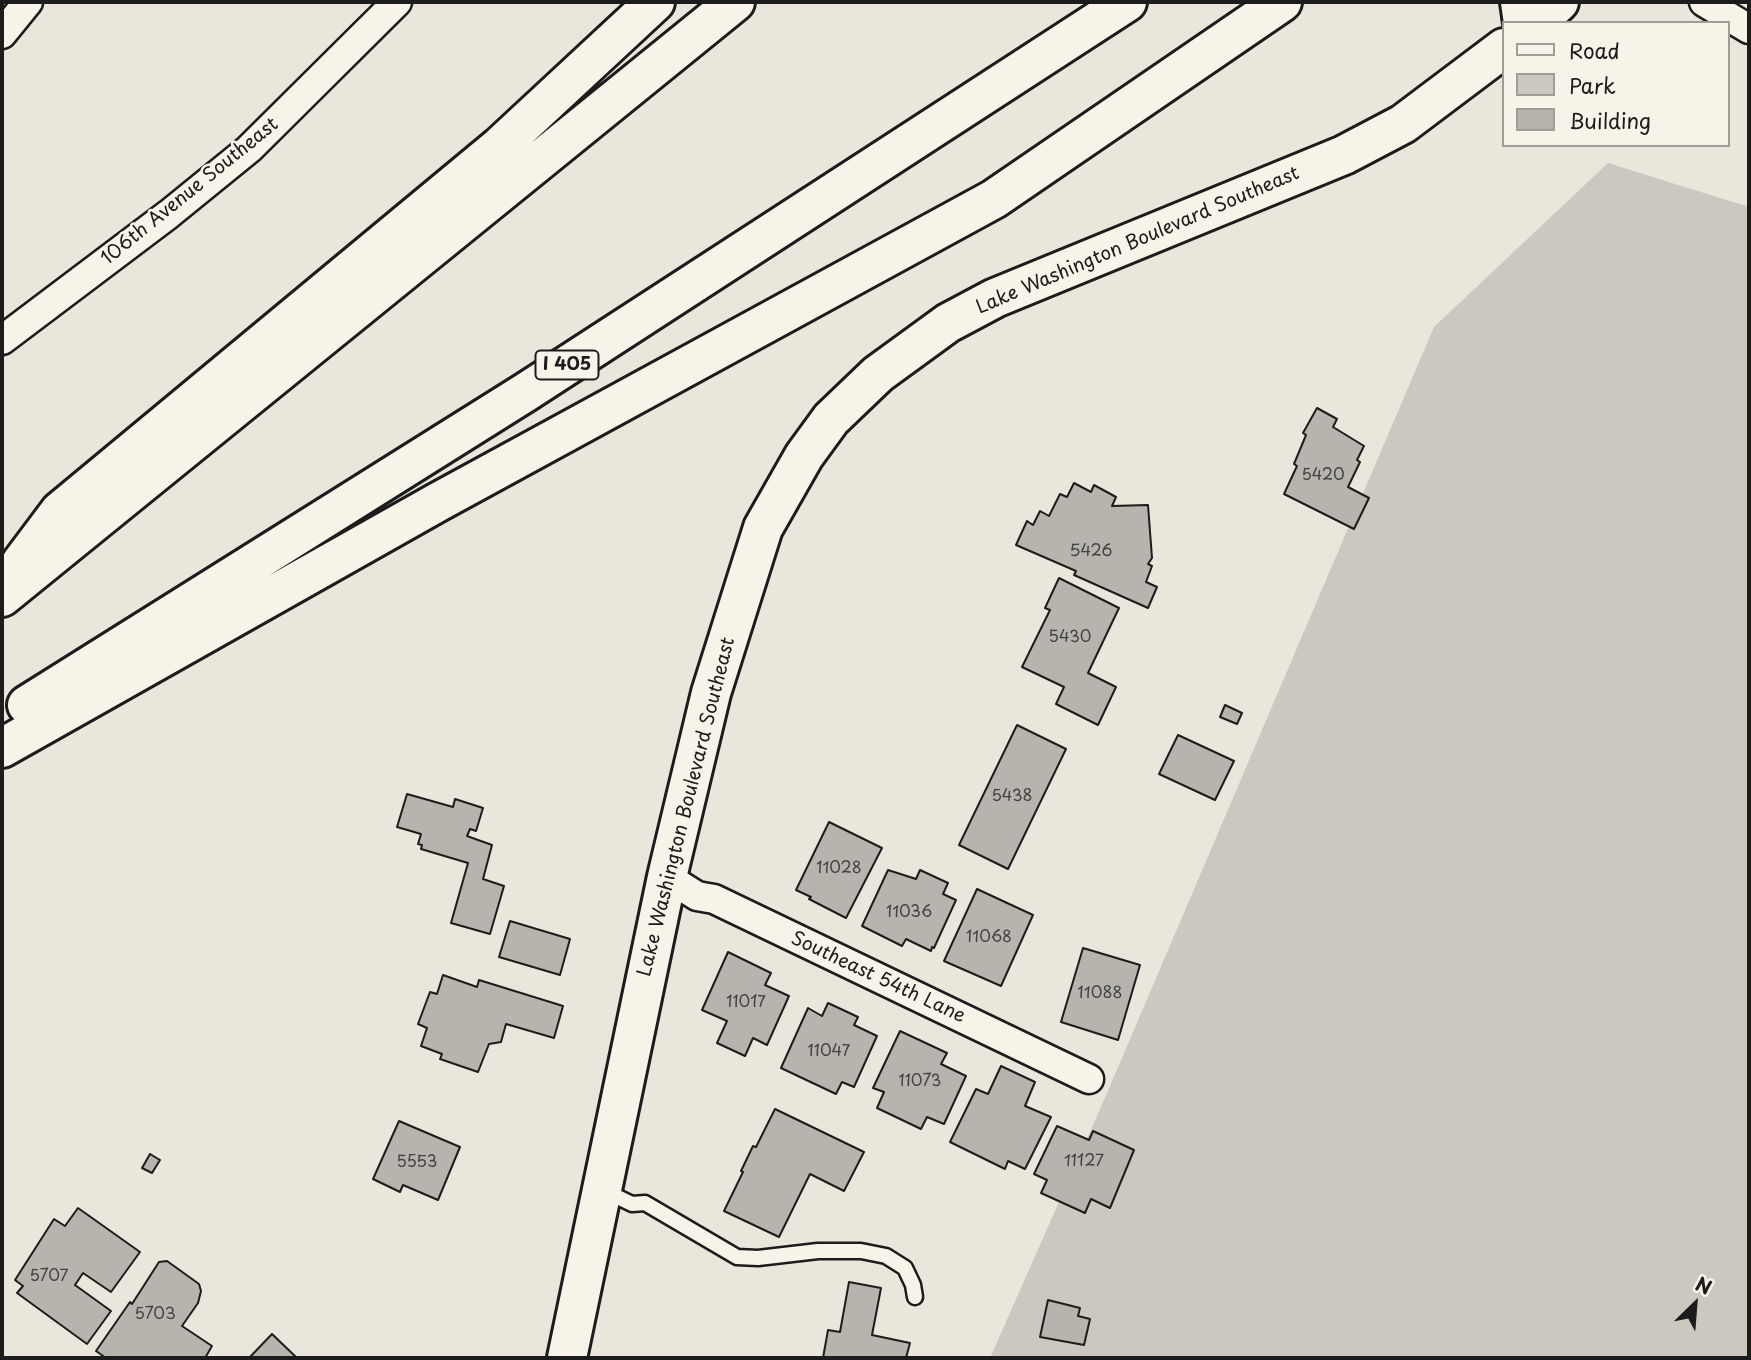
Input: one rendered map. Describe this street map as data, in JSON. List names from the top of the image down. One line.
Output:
{"streets":{"main road":["Lake Washington Boulevard Southeast","I 405"],"street":["106th Avenue Southeast","Southeast 54th Lane"]},"crossings":[["Lake Washington Boulevard Southeast","Southeast 54th Lane"]],"house_numbers":["5420","5426","5430","5438","11028","11036","11068","11088","11017","11047","11073","11127","5553","5707","5703"],"legend":["Road","Park","Building"],"north":"top right"}
